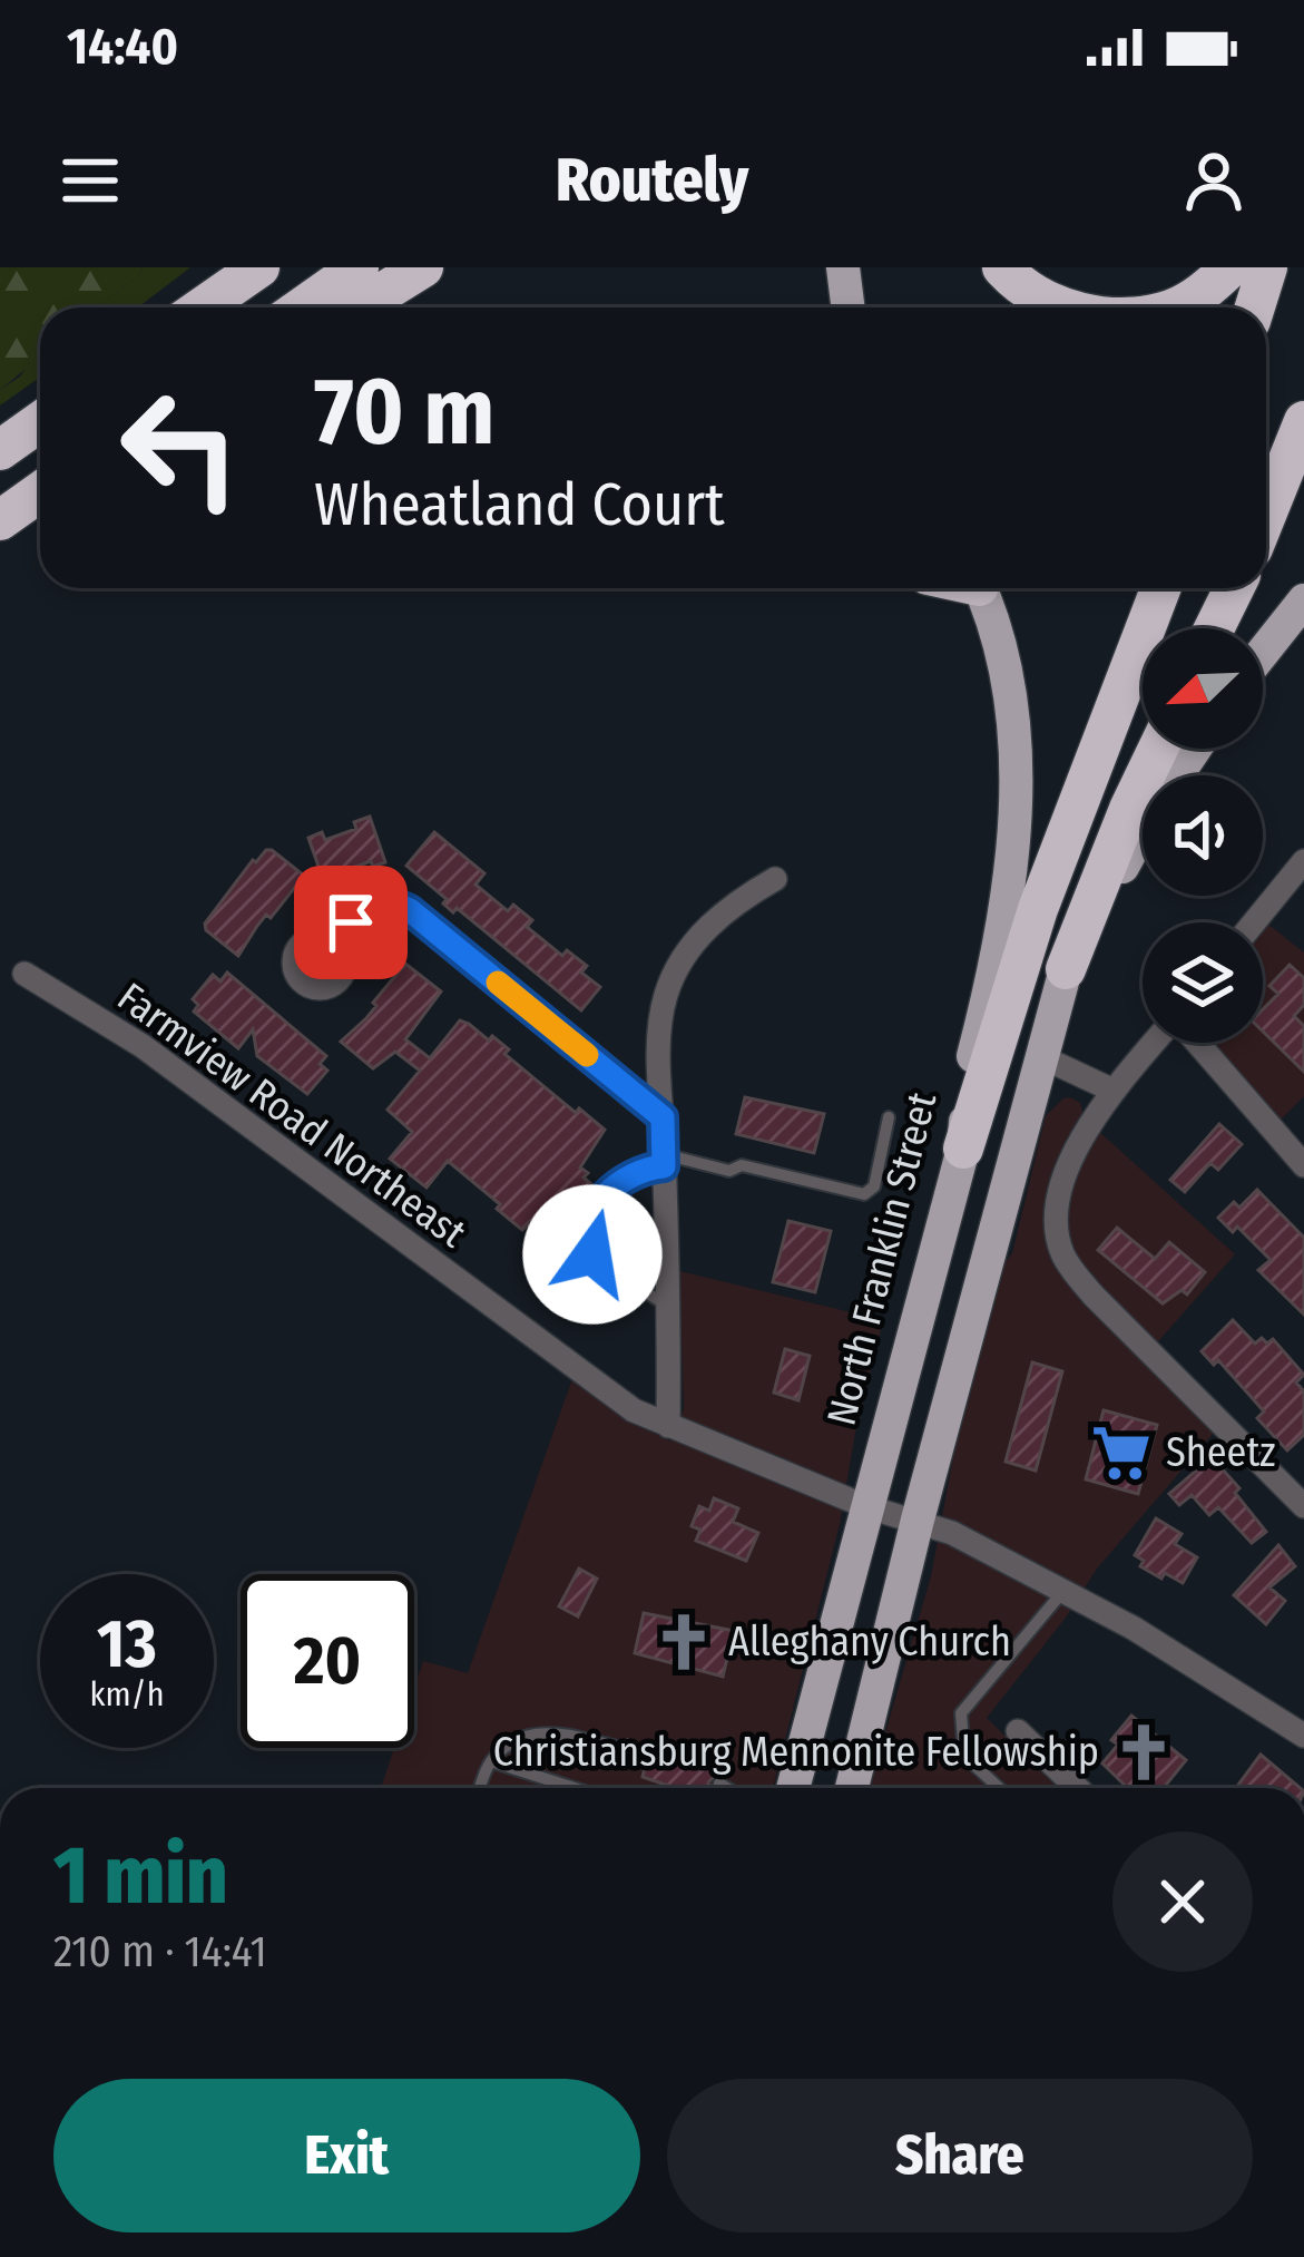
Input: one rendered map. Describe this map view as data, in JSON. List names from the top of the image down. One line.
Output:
{"streets":{"main road":["North Franklin Street"],"street":["Farmview Road Northeast"]},"crossings":[["Farmview Road Northeast","North Franklin Street"]],"places":{"supermarket":["Sheetz"],"church":["Alleghany Church","Christiansburg Mennonite Fellowship"]},"north":"bottom left","page":{"status":"14:40","header":"Routely","turn":["70 m","Wheatland Court"],"speed":"13 km/h","limit":"20","heading":["1 min","210 m · 14:41"],"buttons":["Exit","Share"]}}
